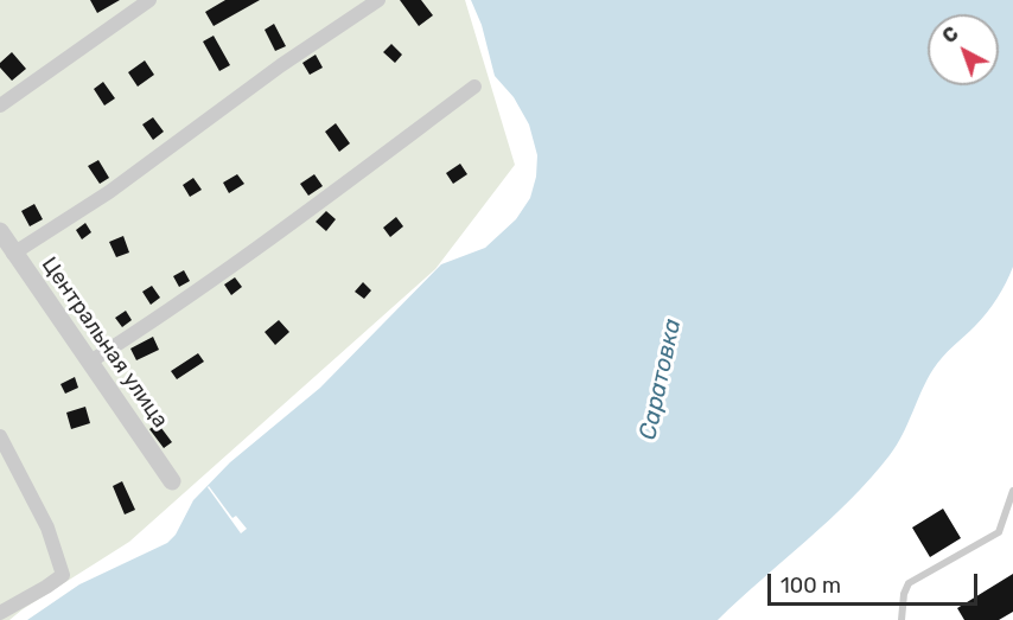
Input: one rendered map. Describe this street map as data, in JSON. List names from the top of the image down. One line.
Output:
{"streets":{"street":["Центральная улица"]},"water":["Саратовка"],"scale_bar":"100 m","north":"top left"}
